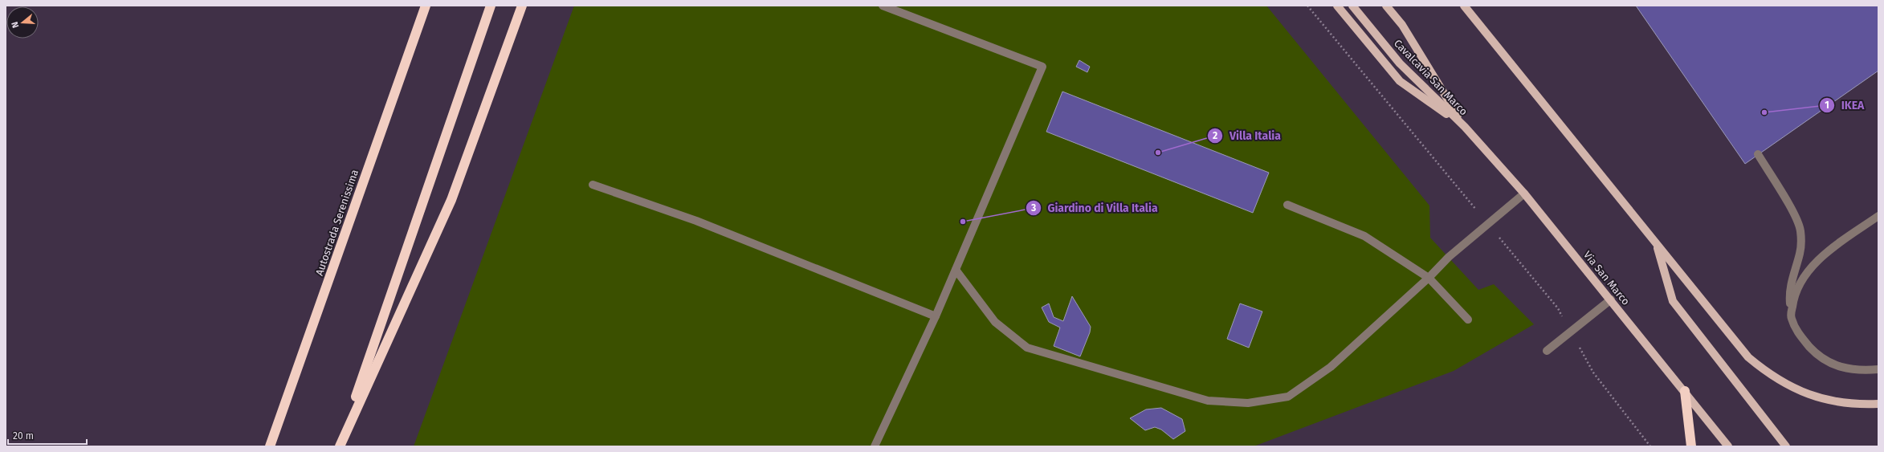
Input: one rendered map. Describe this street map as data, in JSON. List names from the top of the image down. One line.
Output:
{"streets":{"highway":["Autostrada Serenissima"],"main road":["Cavalcavia San Marco","Via San Marco"]},"crossings":[["Cavalcavia San Marco","Via San Marco"]],"places":["IKEA","Villa Italia","Giardino di Villa Italia"],"scale_bar":"20 m","north":"left"}
